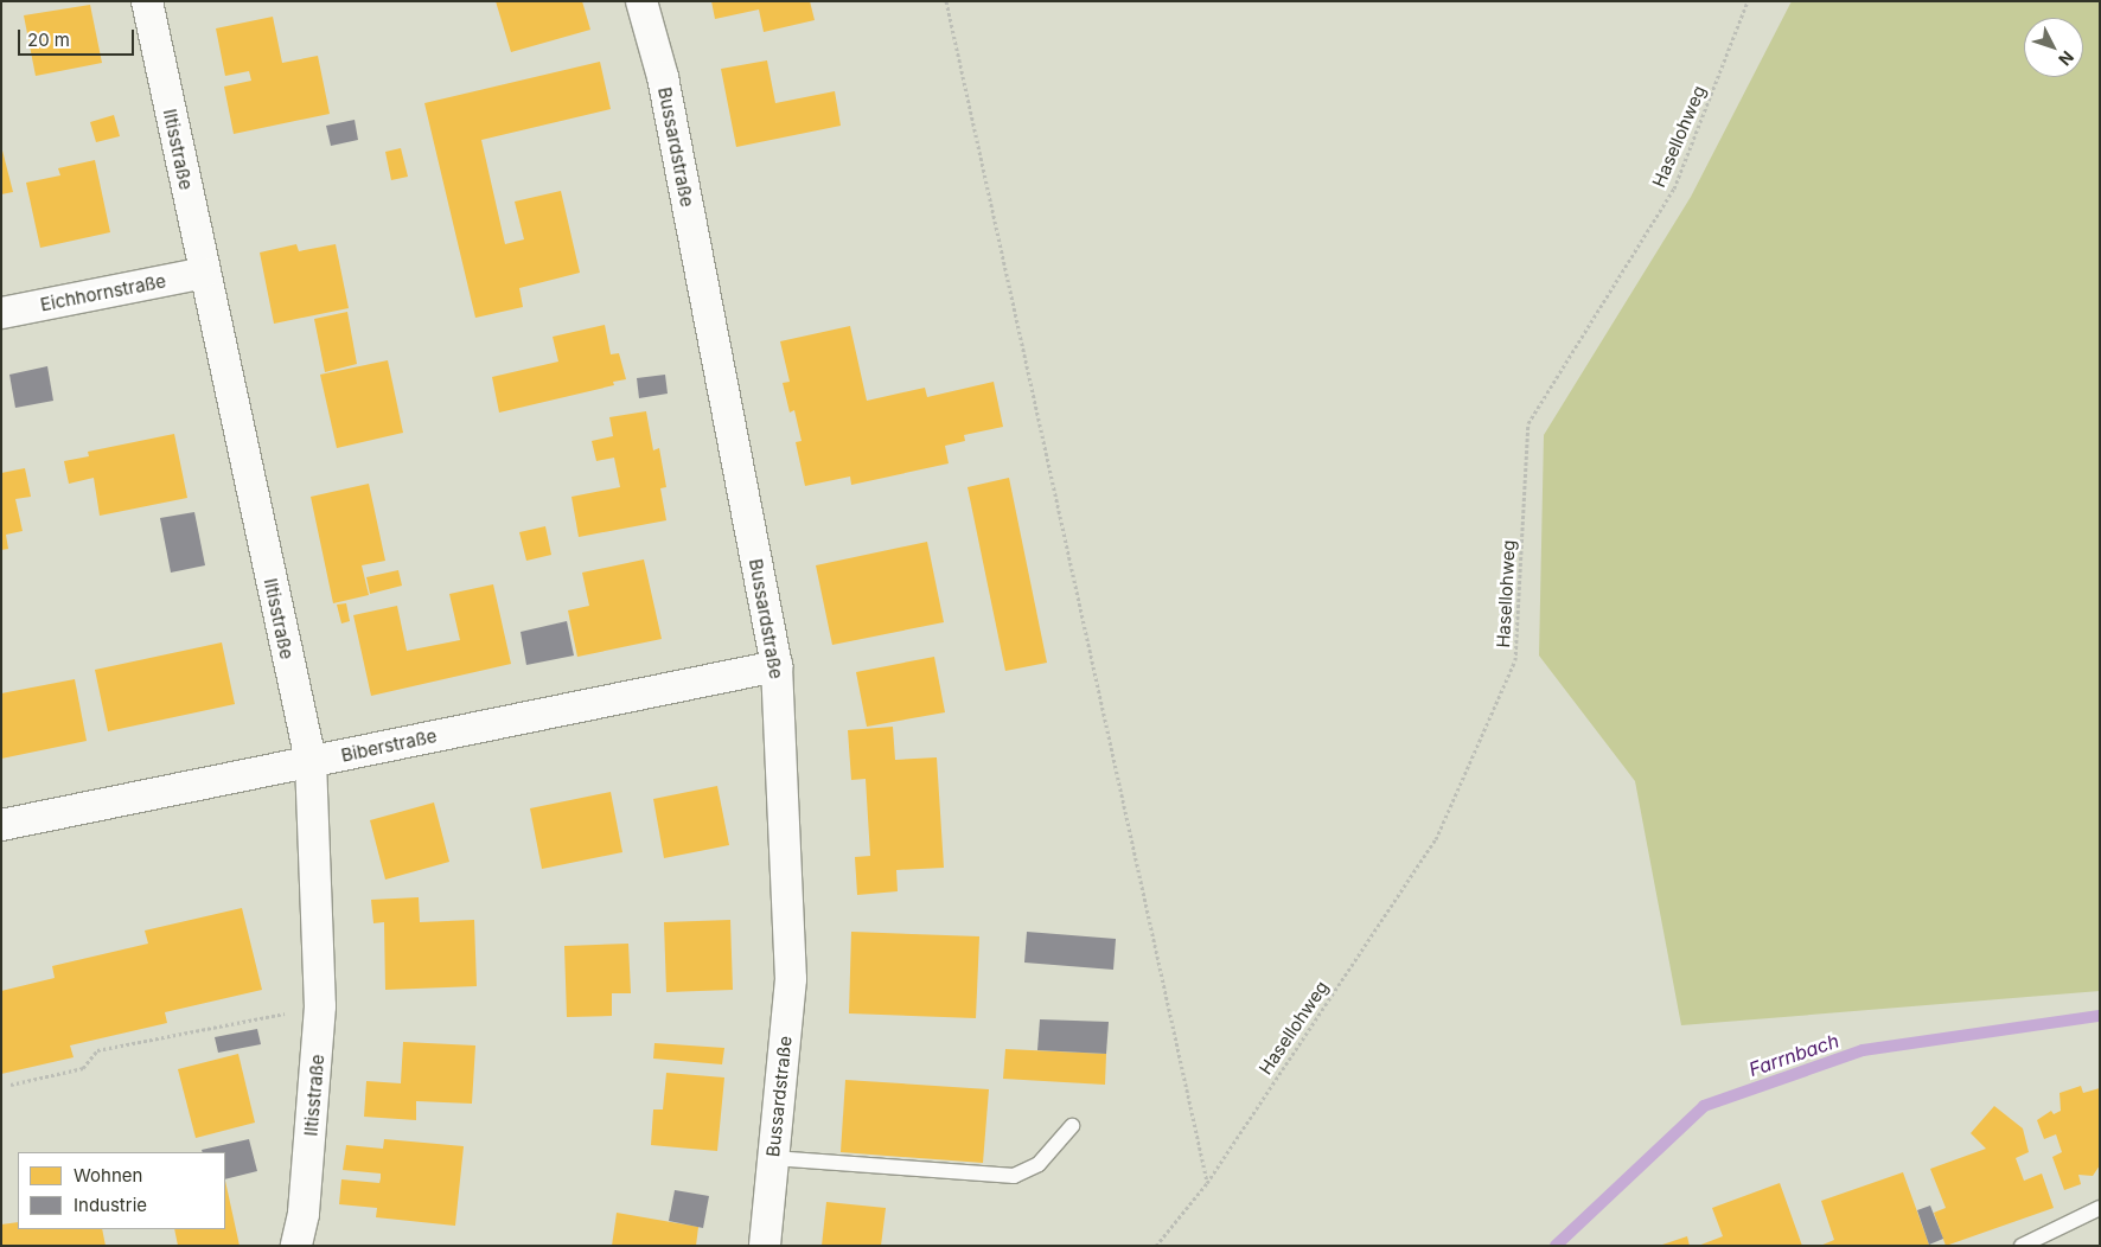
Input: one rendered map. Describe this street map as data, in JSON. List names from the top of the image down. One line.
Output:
{"streets":{"street":["Bussardstraße","Iltisstraße","Eichhornstraße","Biberstraße"],"path":["Hasellohweg"]},"crossings":[["Bussardstraße","Biberstraße"],["Iltisstraße","Eichhornstraße"],["Iltisstraße","Biberstraße"]],"water":["Farrnbach"],"legend":["Wohnen","Industrie"],"scale_bar":"20 m","north":"bottom right"}
